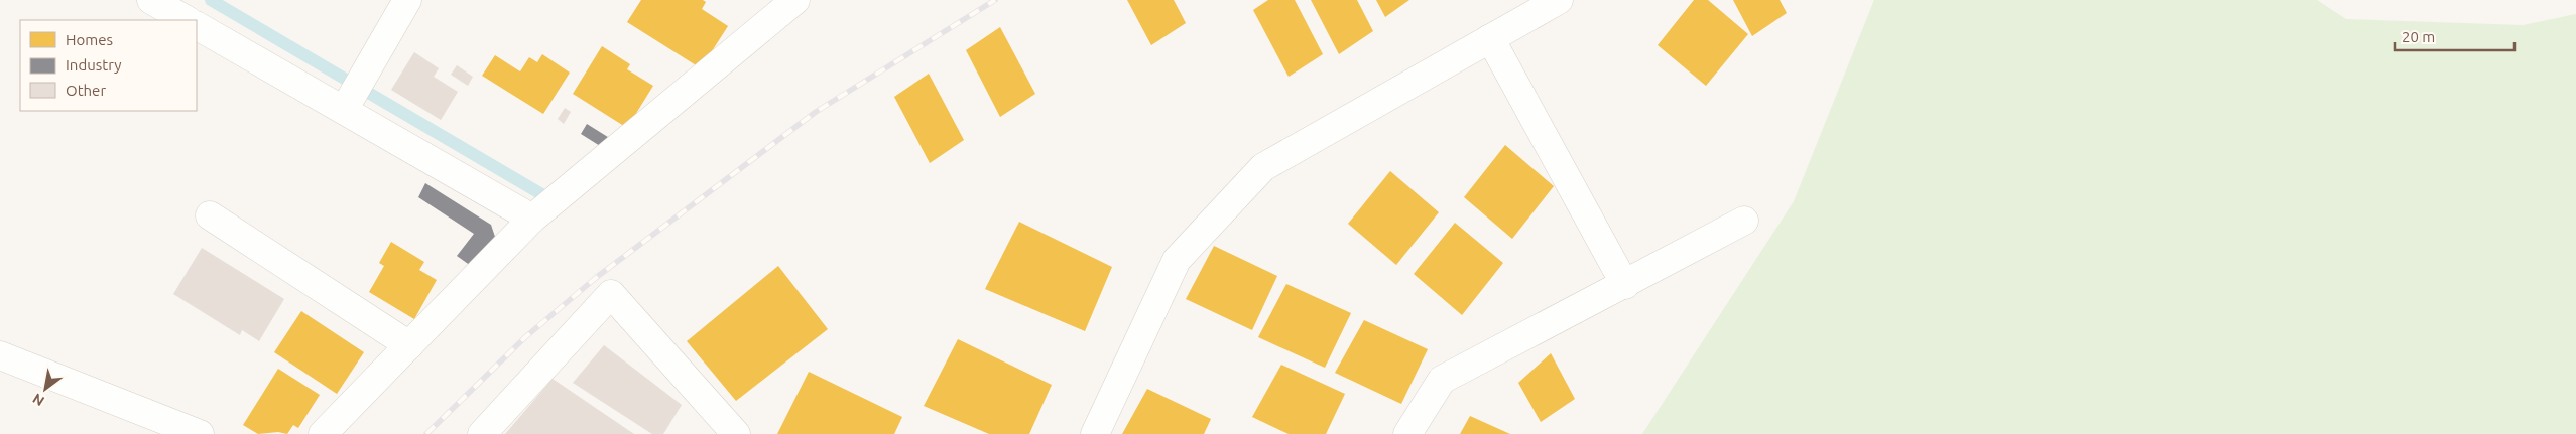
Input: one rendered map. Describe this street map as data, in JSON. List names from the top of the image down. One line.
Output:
{"legend":["Homes","Industry","Other"],"scale_bar":"20 m","north":"bottom left"}
